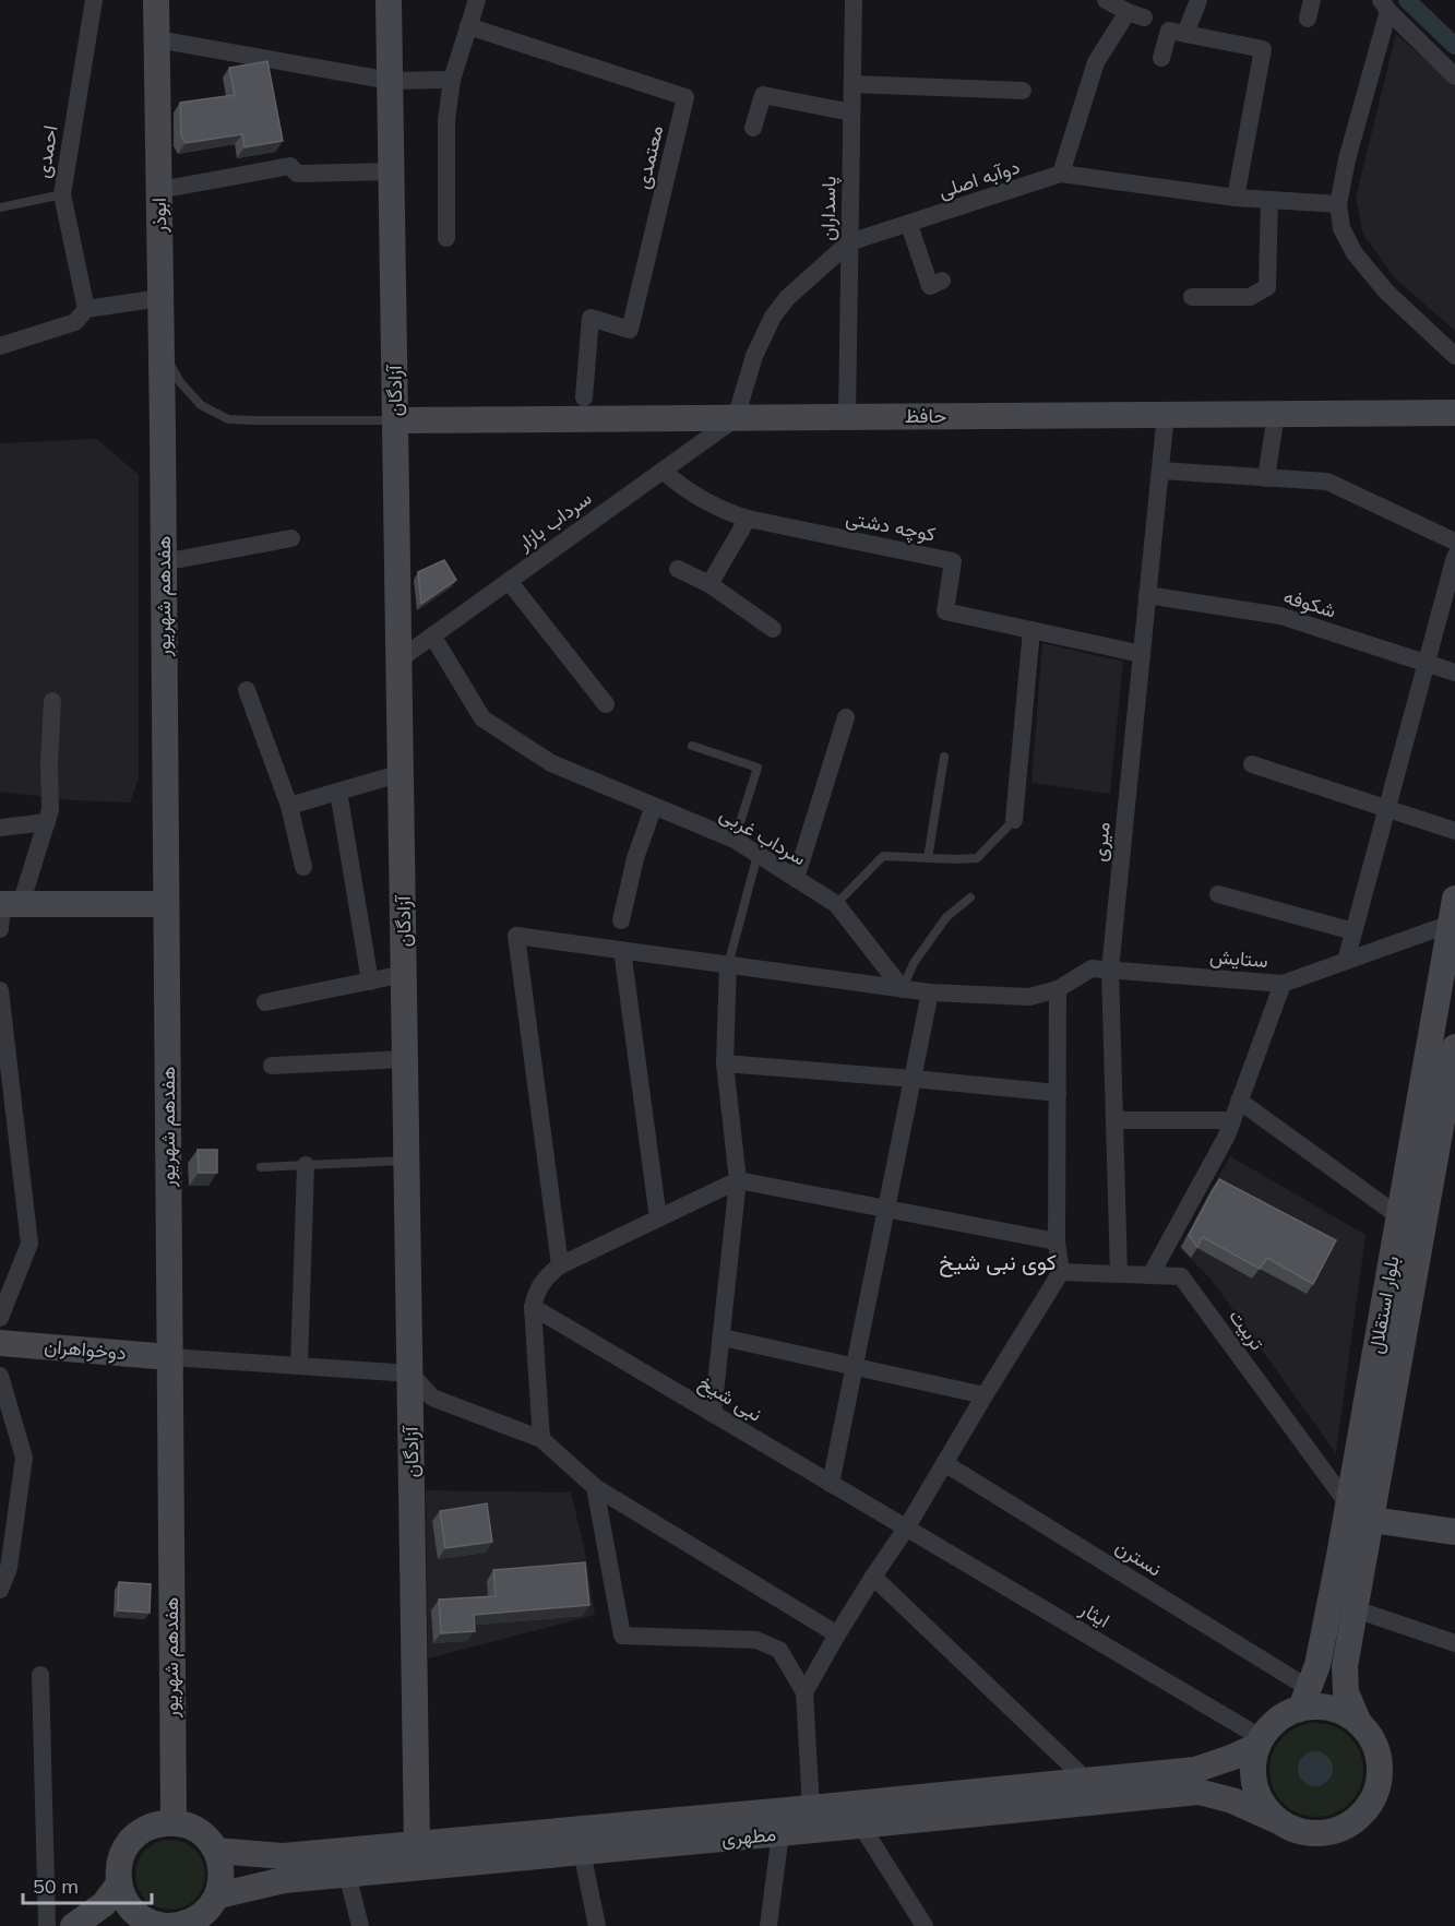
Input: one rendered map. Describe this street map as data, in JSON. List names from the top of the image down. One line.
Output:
{"streets":{"main road":["ابوذر","آزادگان","حافظ","هفدهم شهریور","بلوار استقلال","دوخواهران","مطهری"],"street":["احمدی","معتمدی","دوآبه اصلی","پاسداران","سرداب بازار","کوچه دشتی","شکوفه","سرداب غربی","میری","ستایش","تربیت","نبی شیخ","نسترن","ایثار"]},"crossings":[["دوآبه اصلی","پاسداران"],["دوآبه اصلی","حافظ"],["دوآبه اصلی","سرداب بازار"],["پاسداران","حافظ"],["ابوذر","هفدهم شهریور"],["آزادگان","حافظ"],["آزادگان","سرداب بازار"],["آزادگان","مطهری"],["حافظ","سرداب بازار"],["حافظ","میری"],["سرداب بازار","کوچه دشتی"],["سرداب بازار","سرداب غربی"],["کوچه دشتی","میری"],["هفدهم شهریور","دوخواهران"],["هفدهم شهریور","مطهری"],["شکوفه","میری"],["میری","ستایش"],["میری","تربیت"],["ستایش","بلوار استقلال"],["بلوار استقلال","تربیت"],["بلوار استقلال","نسترن"],["بلوار استقلال","ایثار"],["بلوار استقلال","مطهری"],["نبی شیخ","ایثار"],["نسترن","ایثار"],["نسترن","مطهری"],["ایثار","مطهری"]],"districts":["کوی نبی شیخ"],"scale_bar":"50 m"}
